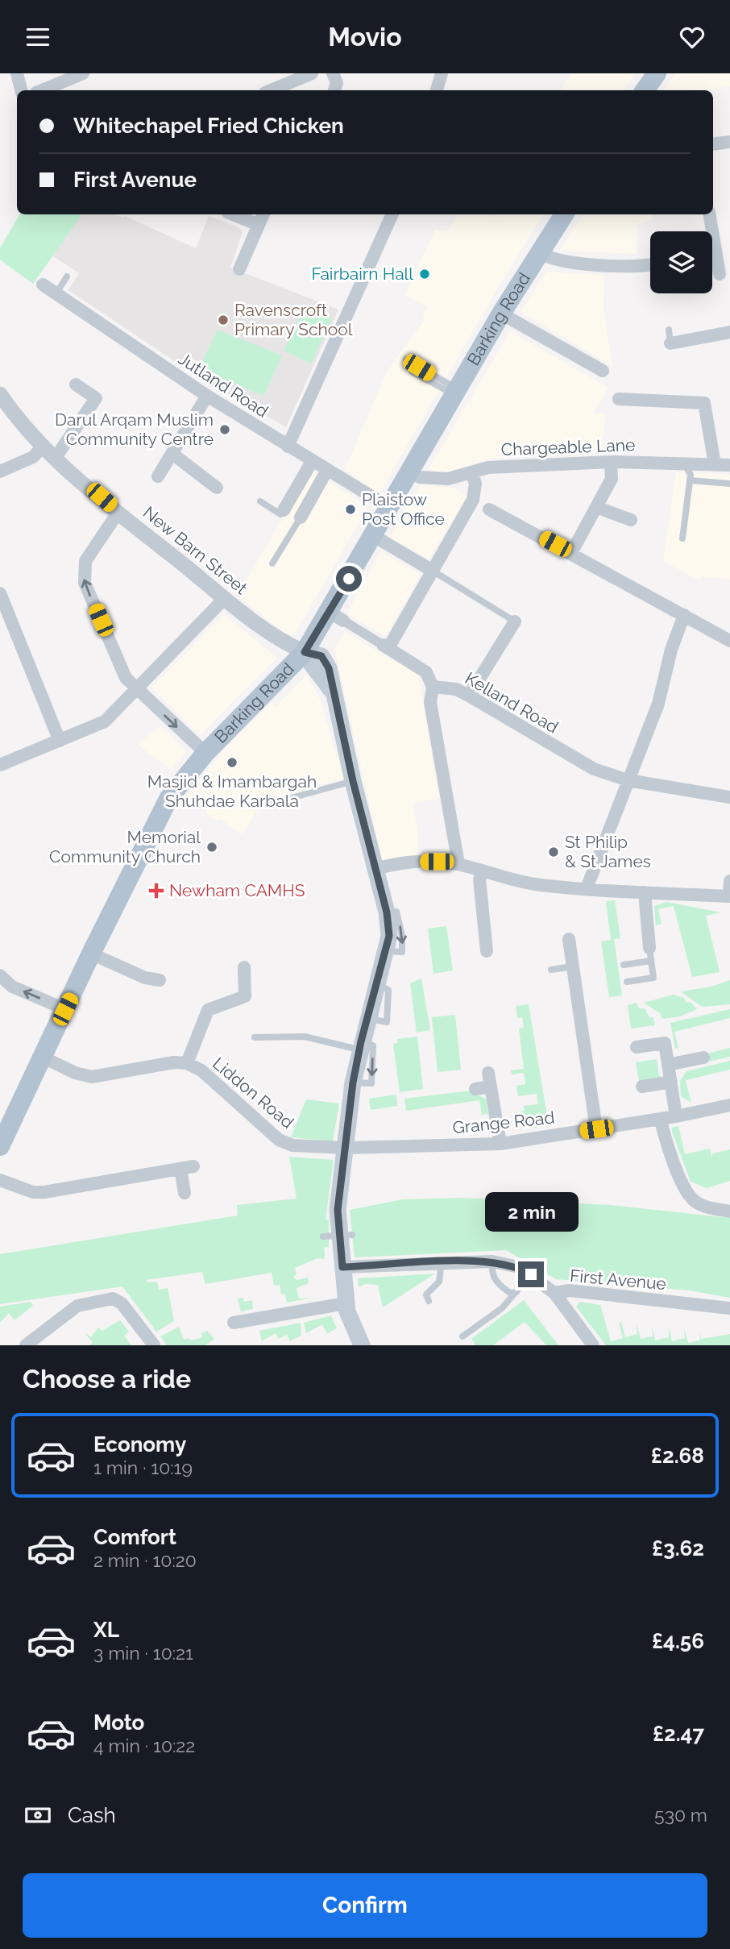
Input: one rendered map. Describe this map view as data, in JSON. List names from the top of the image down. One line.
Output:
{"streets":{"main road":["Barking Road"],"street":["Jutland Road","Chargeable Lane","New Barn Street","Kelland Road","Liddon Road","Grange Road","First Avenue"]},"crossings":[["Barking Road","Jutland Road"],["Barking Road","Chargeable Lane"],["Barking Road","New Barn Street"],["Barking Road","Liddon Road"],["Liddon Road","Grange Road"]],"places":{"other":["Fairbairn Hall","Ravenscroft Primary School","Darul Arqam Muslim Community Centre","Plaistow Post Office","Masjid & Imambargah Shuhdae Karbala","Memorial Community Church","St Philip & St James"],"health":["Newham CAMHS"]},"page":{"header":"Movio","banner":["Whitechapel Fried Chicken","First Avenue"],"bubble":"2 min","heading":"Choose a ride","list":[{"name":"Economy","note":"1 min · 10:19","value":"£2.68"},{"name":"Comfort","note":"2 min · 10:20","value":"£3.62"},{"name":"XL","note":"3 min · 10:21","value":"£4.56"},{"name":"Moto","note":"4 min · 10:22","value":"£2.47"}],"pay":["Cash","530 m"],"buttons":"Confirm"}}
